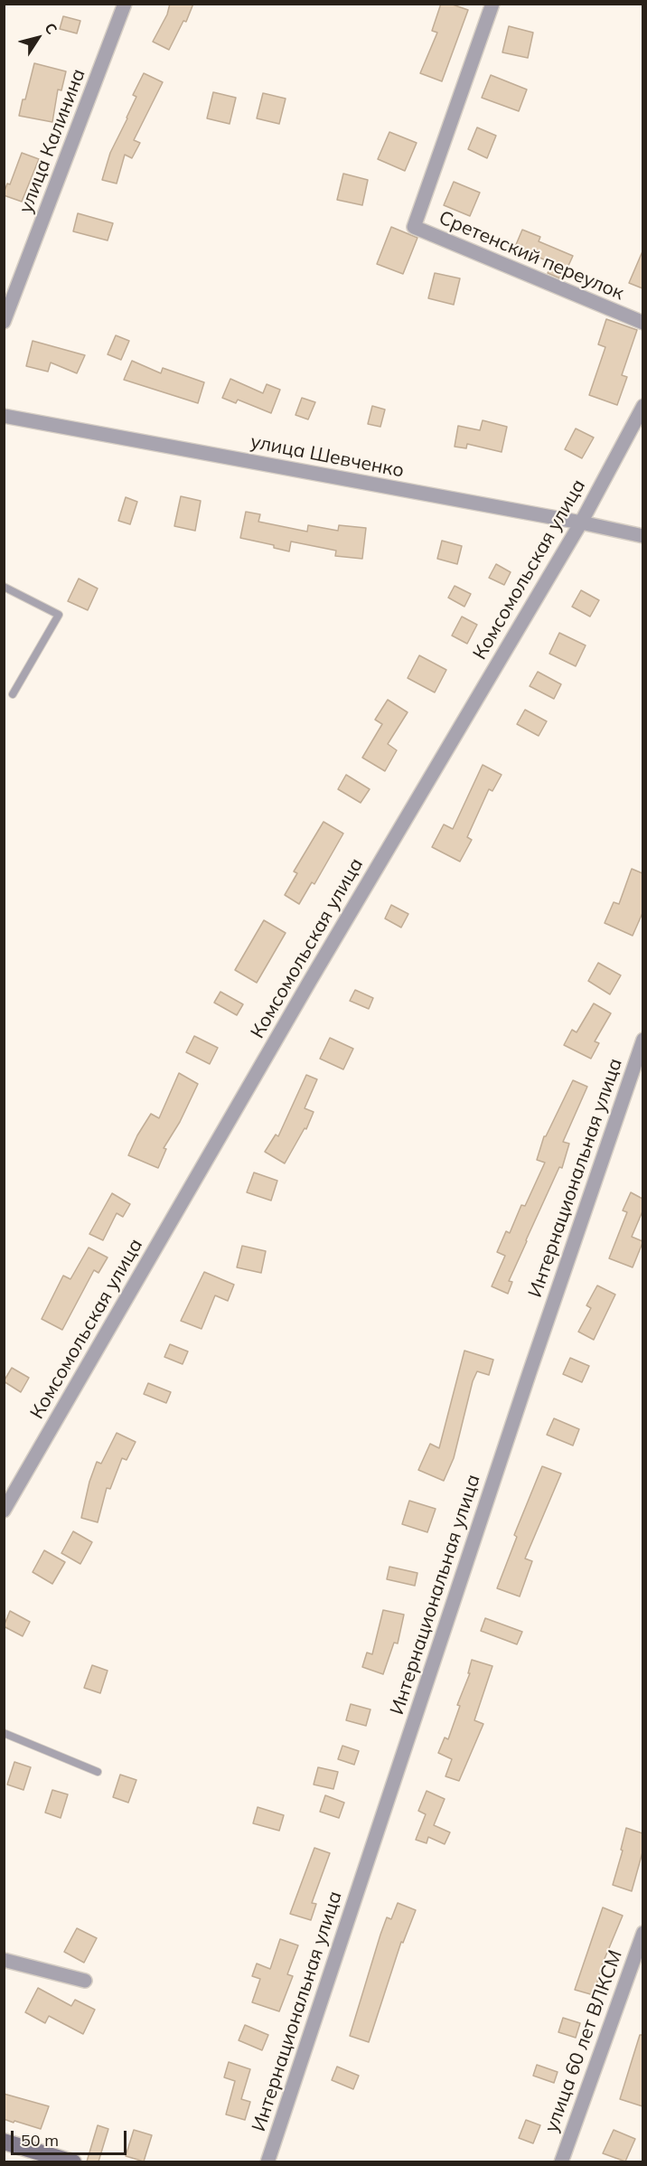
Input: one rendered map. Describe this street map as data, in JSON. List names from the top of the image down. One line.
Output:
{"streets":{"street":["улица Калинина","Сретенский переулок","улица Шевченко","Комсомольская улица","Интернациональная улица","улица 60 лет ВЛКСМ"]},"crossings":[["улица Шевченко","Комсомольская улица"]],"scale_bar":"50 m","north":"top right"}
